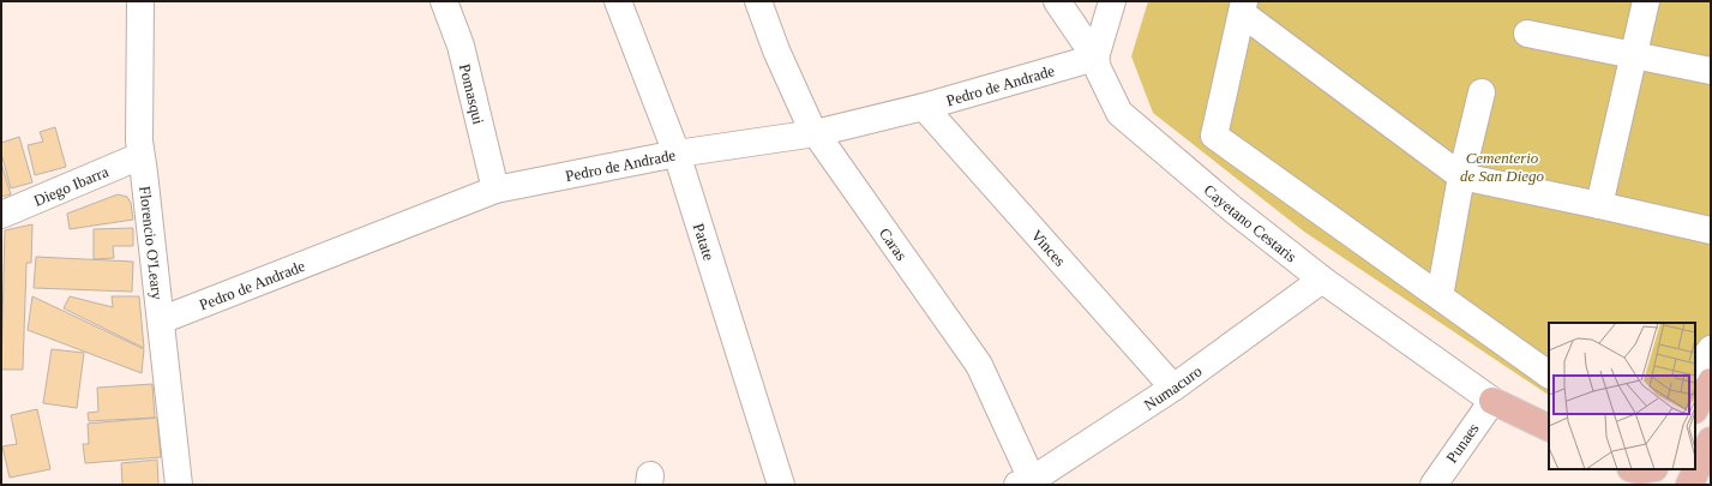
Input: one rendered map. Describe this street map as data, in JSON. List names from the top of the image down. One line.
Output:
{"streets":{"street":["Pedro de Andrade","Pomasqui","Diego Ibarra","Cayetano Cestaris","Patate","Florencio O'Leary","Caras","Vinces","Numacuro","Punaes"]},"crossings":[["Pedro de Andrade","Pomasqui"],["Pedro de Andrade","Cayetano Cestaris"],["Pedro de Andrade","Patate"],["Pedro de Andrade","Florencio O'Leary"],["Pedro de Andrade","Caras"],["Pedro de Andrade","Vinces"],["Diego Ibarra","Florencio O'Leary"],["Cayetano Cestaris","Numacuro"],["Cayetano Cestaris","Punaes"],["Caras","Numacuro"],["Vinces","Numacuro"]],"parks":["Cementerio de San Diego"]}
